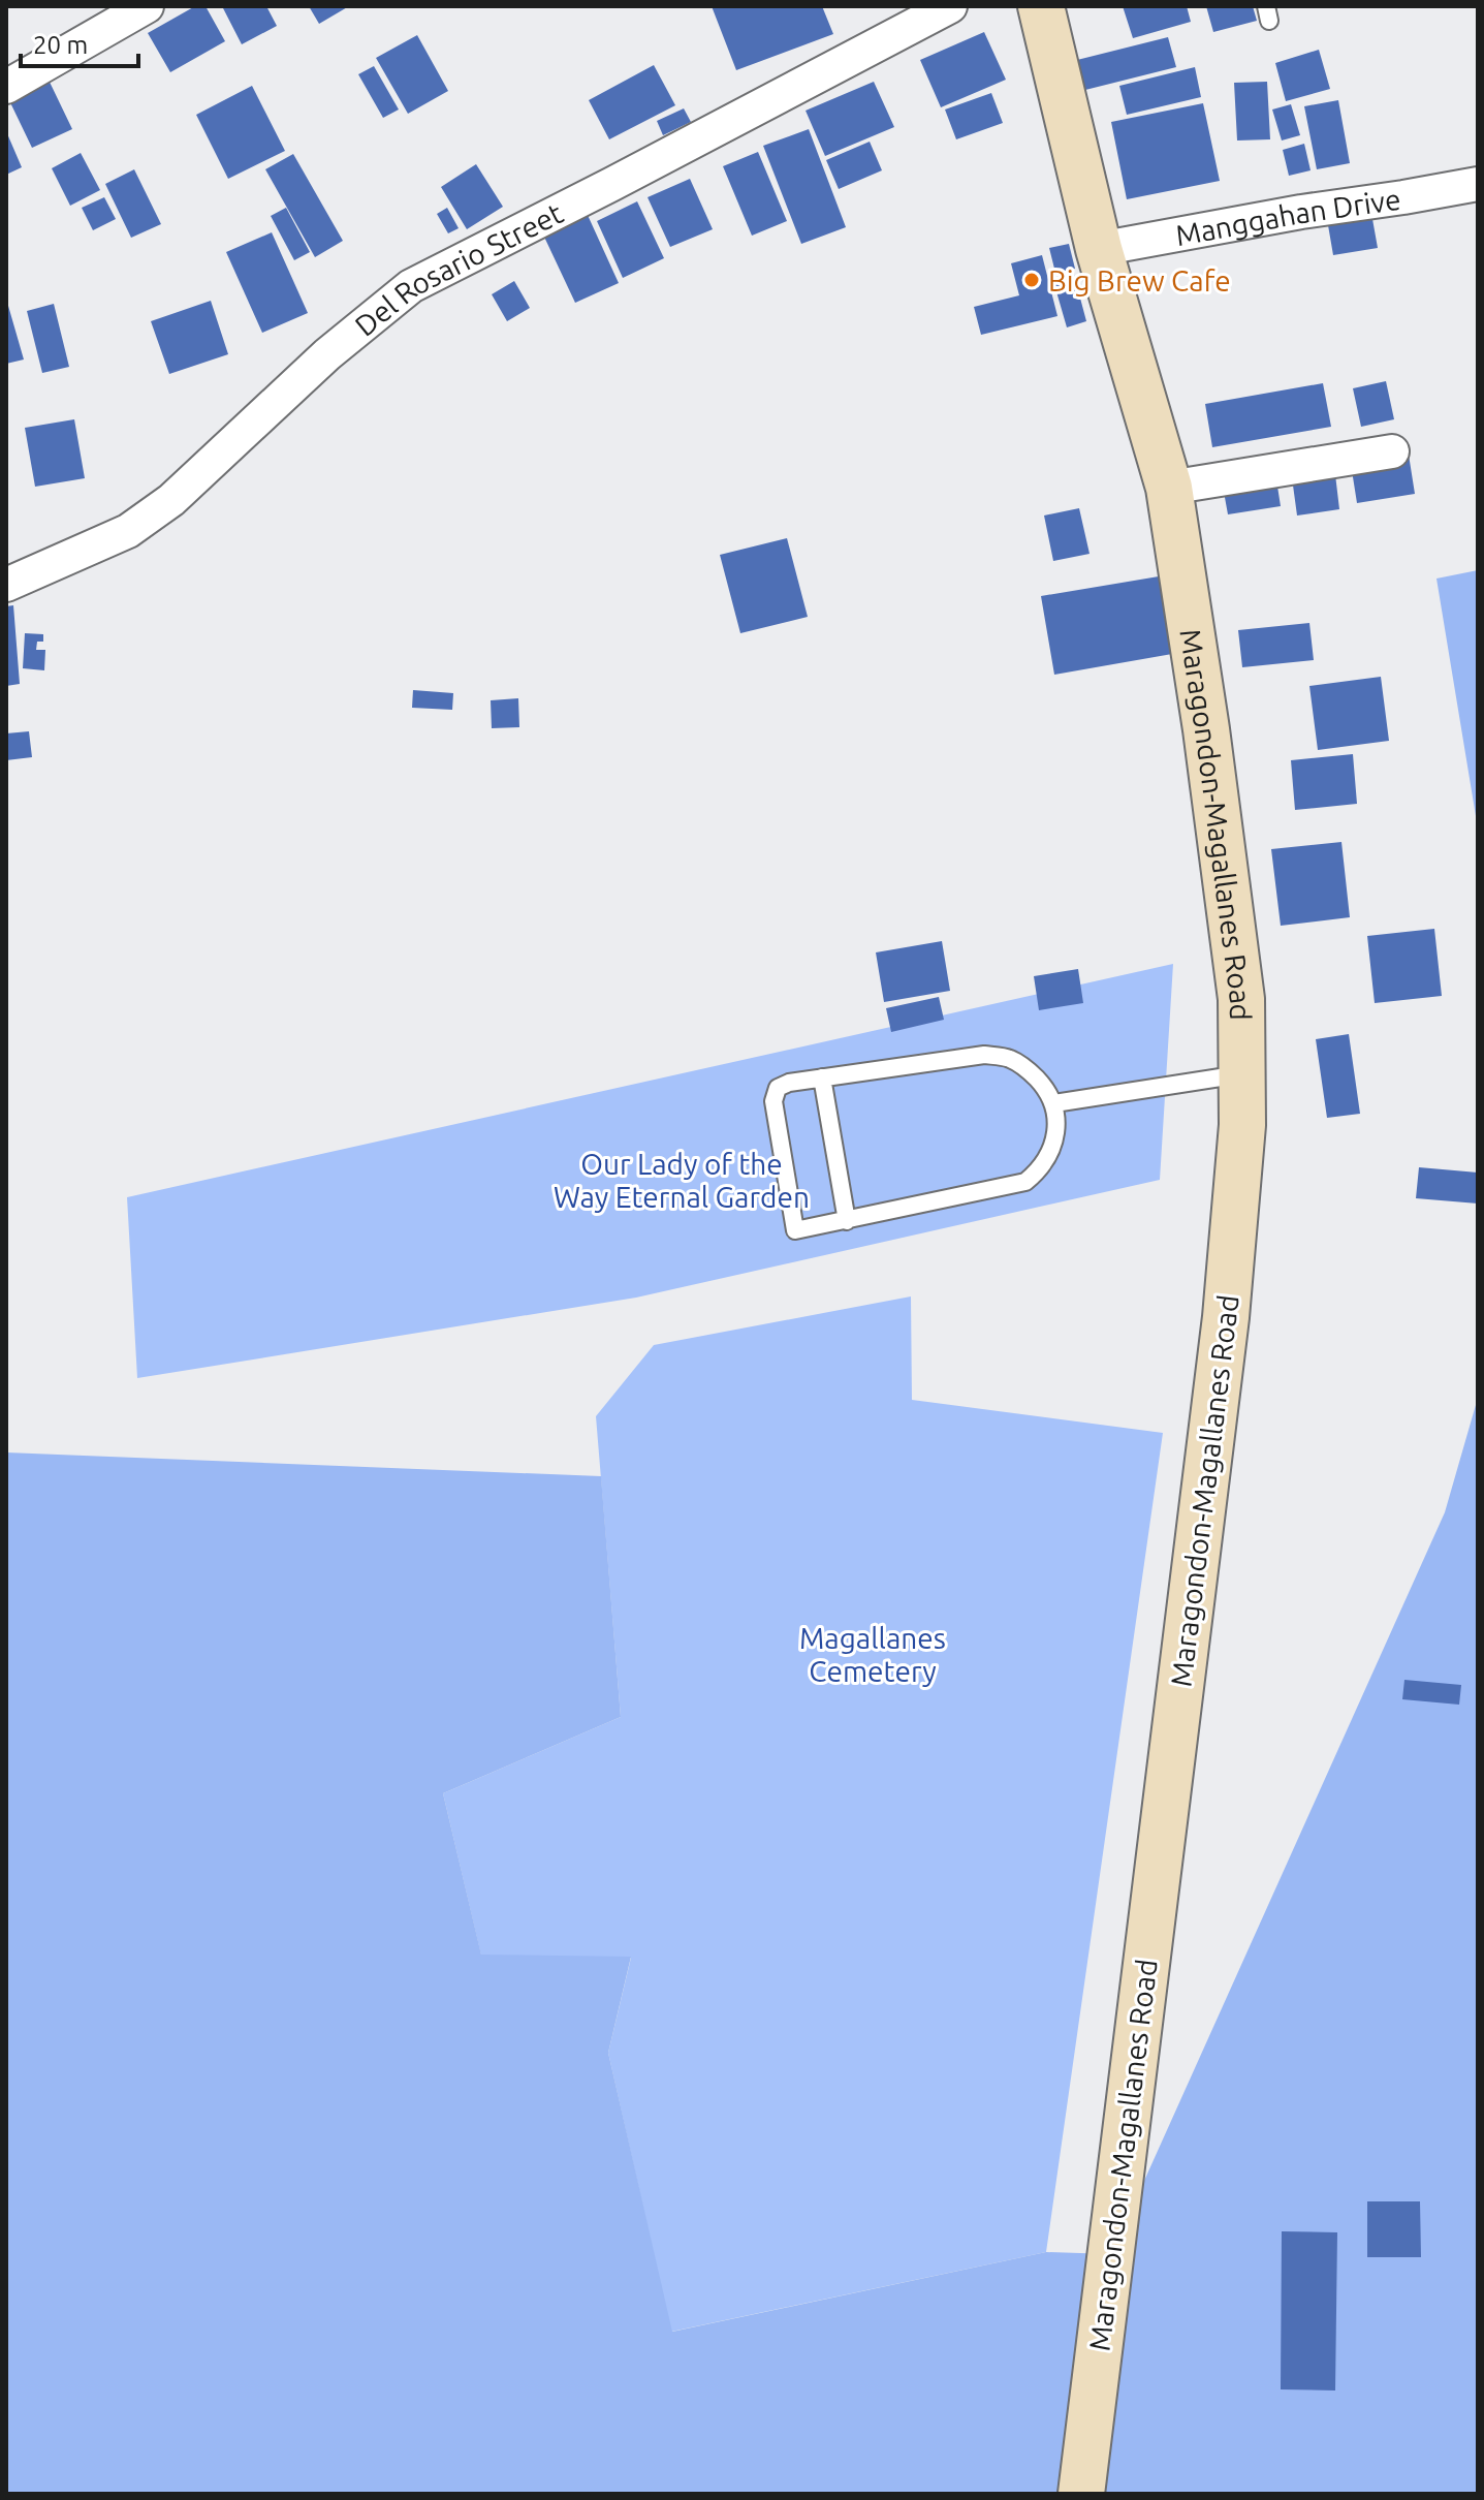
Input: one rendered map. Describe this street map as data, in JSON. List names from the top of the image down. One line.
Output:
{"streets":{"main road":["Maragondon-Magallanes Road"],"street":["Manggahan Drive","Del Rosario Street"]},"crossings":[["Manggahan Drive","Maragondon-Magallanes Road"]],"parks":["Our Lady of the Way Eternal Garden","Magallanes Cemetery"],"places":["Big Brew Cafe"],"scale_bar":"20 m"}
